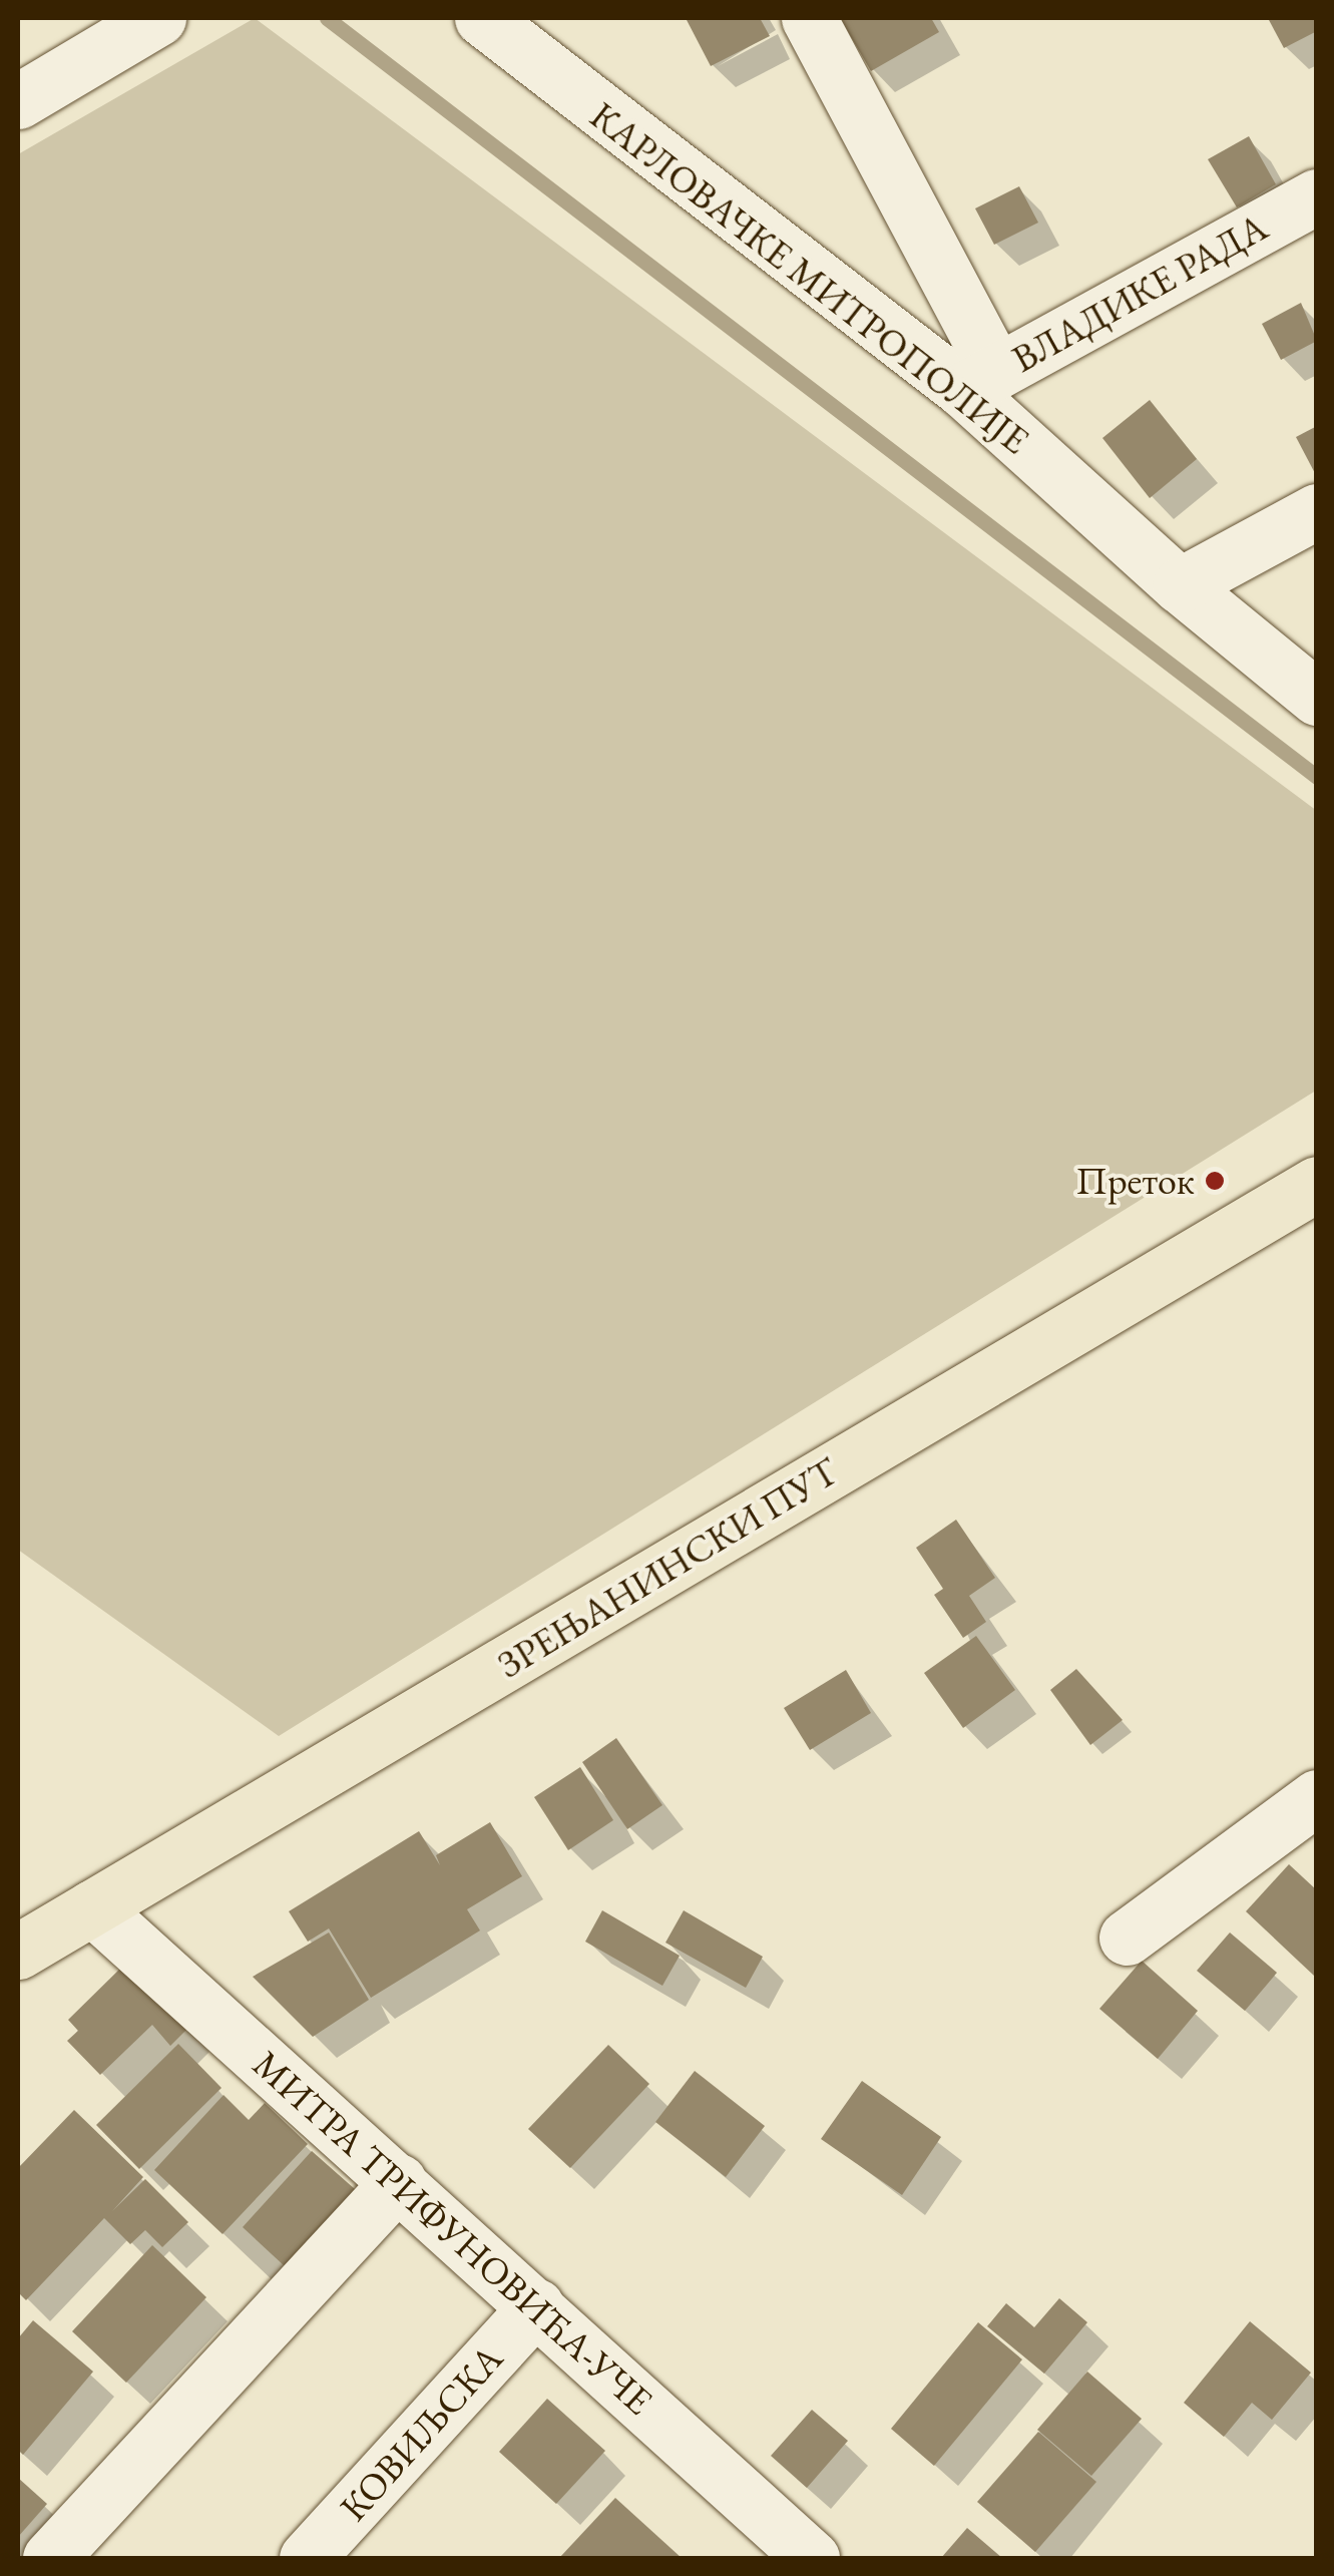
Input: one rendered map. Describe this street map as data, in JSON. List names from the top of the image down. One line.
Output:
{"streets":{"main road":["ЗРЕЊАНИНСКИ ПУТ"],"street":["КАРЛОВАЧКЕ МИТРОПОЛИЈЕ","ВЛАДИКЕ РАДА","МИТРА ТРИФУНОВИЋА-УЧЕ","КОВИЉСКА"]},"crossings":[["КАРЛОВАЧКЕ МИТРОПОЛИЈЕ","ВЛАДИКЕ РАДА"],["ЗРЕЊАНИНСКИ ПУТ","МИТРА ТРИФУНОВИЋА-УЧЕ"],["МИТРА ТРИФУНОВИЋА-УЧЕ","КОВИЉСКА"]],"places":["Преток"]}
